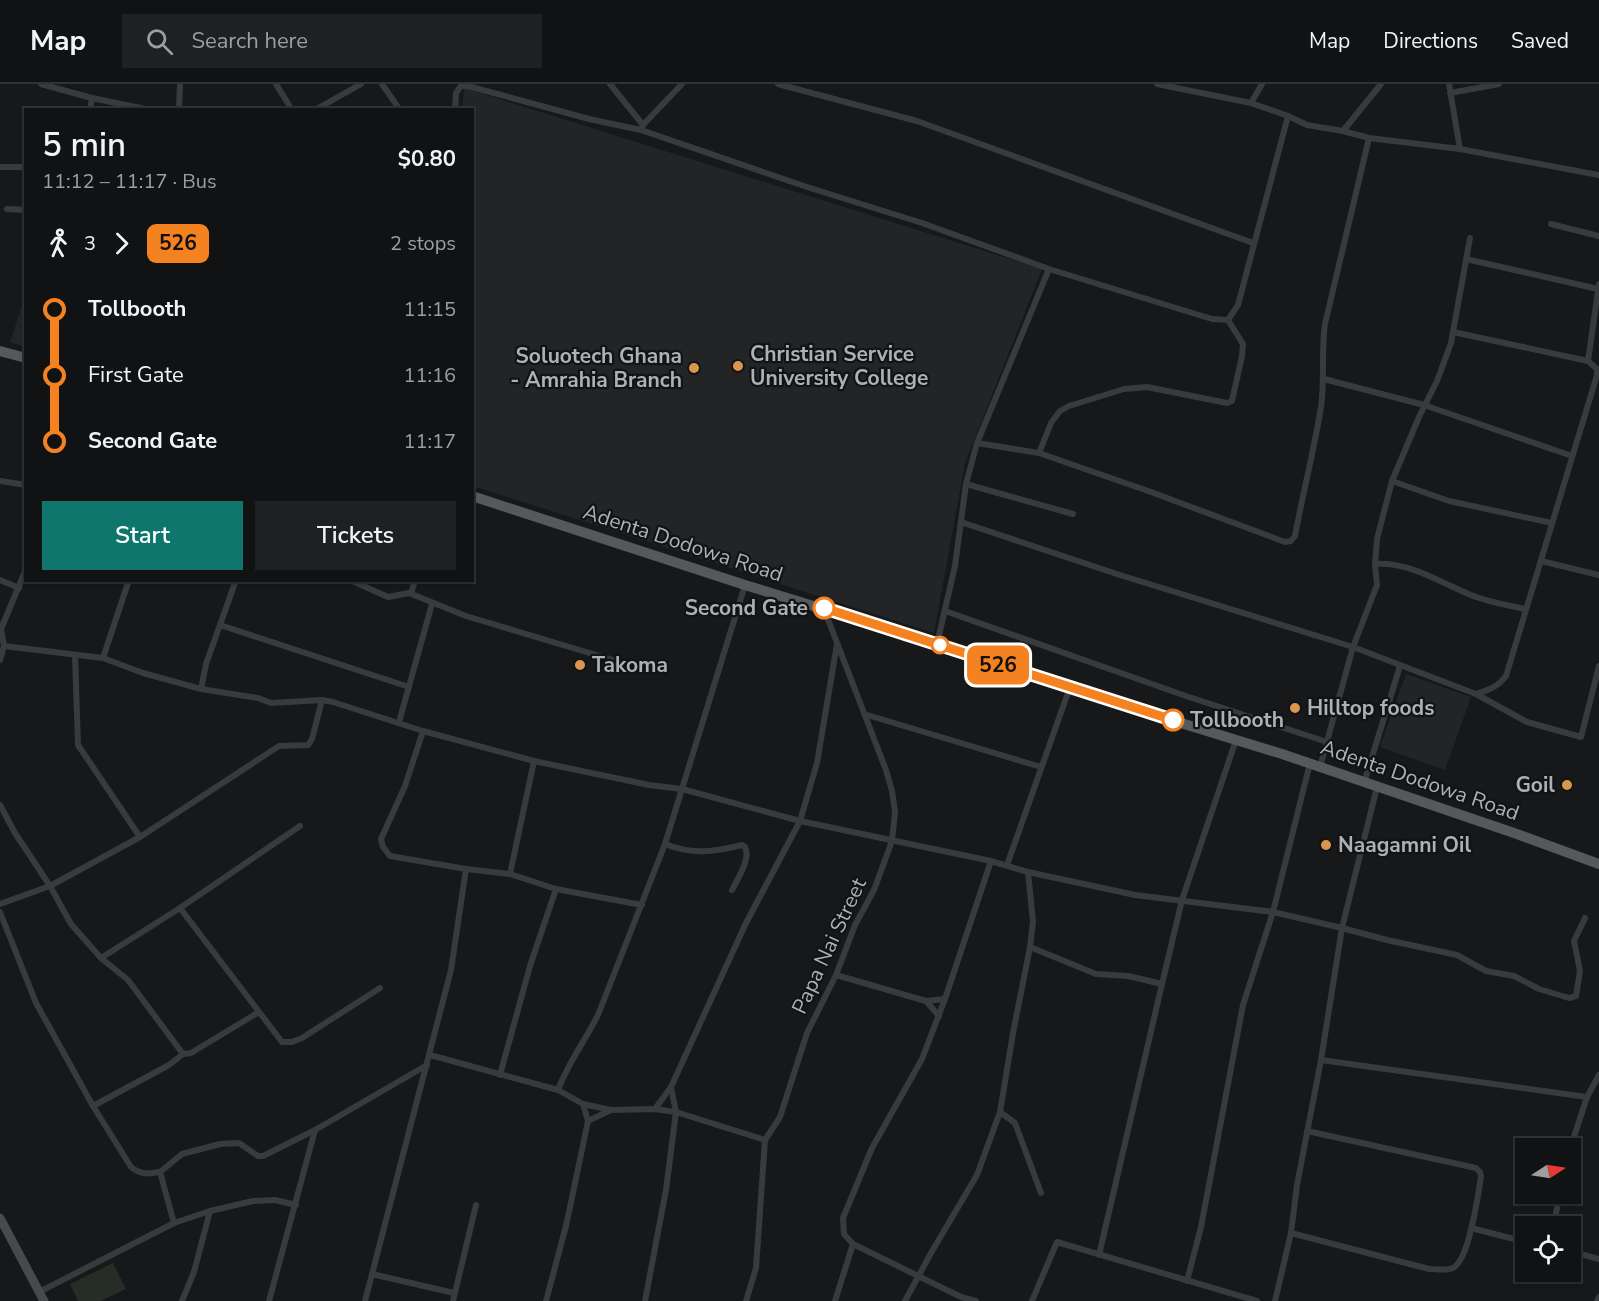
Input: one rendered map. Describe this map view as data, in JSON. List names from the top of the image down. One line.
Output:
{"streets":{"main road":["Adenta Dodowa Road"],"street":["Papa Nai Street"]},"crossings":[["Adenta Dodowa Road","Papa Nai Street"]],"places":["Christian Service University College","Soluotech Ghana - Amrahia Branch","Second Gate","Takoma","Hilltop foods","Tollbooth","Goil","Naagamni Oil"],"lines":["bus line 526"],"north":"right","page":{"header":"Map","search":"Search here","nav":["Map","Directions","Saved"],"on_map":"526","heading":["5 min","11:12 – 11:17 · Bus","$0.80"],"legs":["3","526","2 stops"],"list":[{"name":"Tollbooth","value":"11:15"},{"name":"First Gate","value":"11:16"},{"name":"Second Gate","value":"11:17"}],"buttons":["Start","Tickets"]}}
